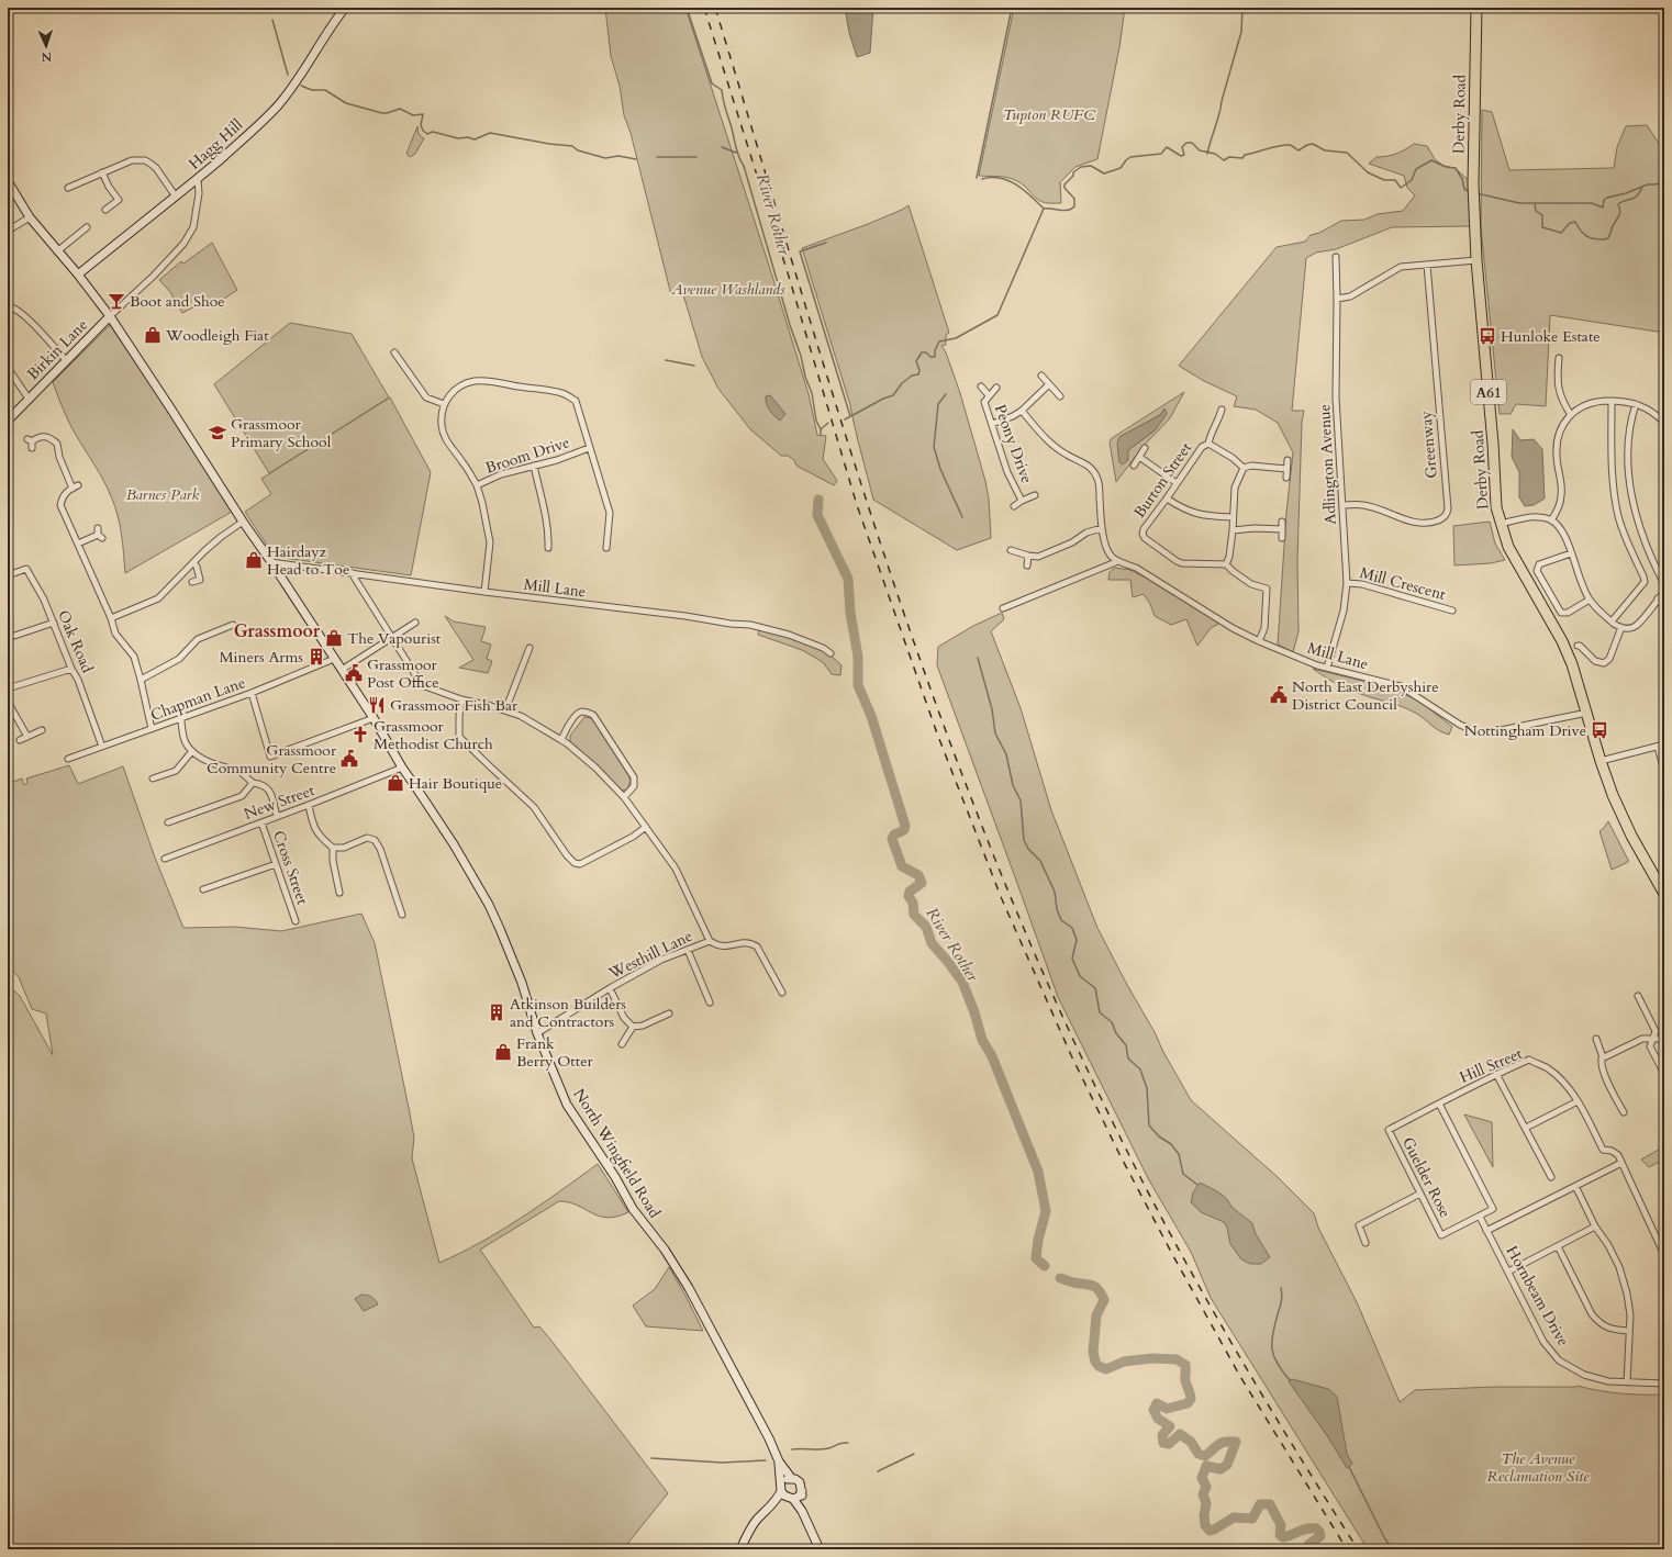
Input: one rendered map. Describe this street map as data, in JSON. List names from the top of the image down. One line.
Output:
{"streets":{"highway":["Derby Road","A61"],"main road":["Hagg Hill","Birkin Lane","North Wingfield Road"],"street":["Peony Drive","Greenway","Broom Drive","Adlington Avenue","Burton Street","Mill Crescent","Mill Lane","Oak Road","Chapman Lane","New Street","Cross Street","Westhill Lane","Hill Street","Guelder Rose","Hornbeam Drive"]},"crossings":[["Derby Road","Mill Lane"],["Hagg Hill","North Wingfield Road"],["Birkin Lane","North Wingfield Road"],["Greenway","Adlington Avenue"],["Broom Drive","Mill Lane"],["Adlington Avenue","Mill Crescent"],["Adlington Avenue","Mill Lane"],["Mill Lane","North Wingfield Road"],["Oak Road","Chapman Lane"],["Chapman Lane","North Wingfield Road"],["New Street","Cross Street"],["New Street","North Wingfield Road"],["Westhill Lane","North Wingfield Road"],["Hill Street","Guelder Rose"],["Guelder Rose","Hornbeam Drive"]],"districts":["Grassmoor"],"water":["River Rother"],"parks":["Tupton RUFC","Avenue Washlands","Barnes Park","The Avenue Reclamation Site"],"places":{"bar":["Boot and Shoe"],"shop":["Woodleigh Fiat","Hairdayz Head to Toe","The Vapourist","Hair Boutique","Frank Berry Otter"],"bus stop":["Hunloke Estate","Nottingham Drive"],"school or university":["Grassmoor Primary School"],"building":["Miners Arms","Atkinson Builders and Contractors"],"public building":["Grassmoor Post Office","North East Derbyshire District Council","Grassmoor Community Centre"],"restaurant":["Grassmoor Fish Bar"],"church":["Grassmoor Methodist Church"]},"north":"bottom"}
